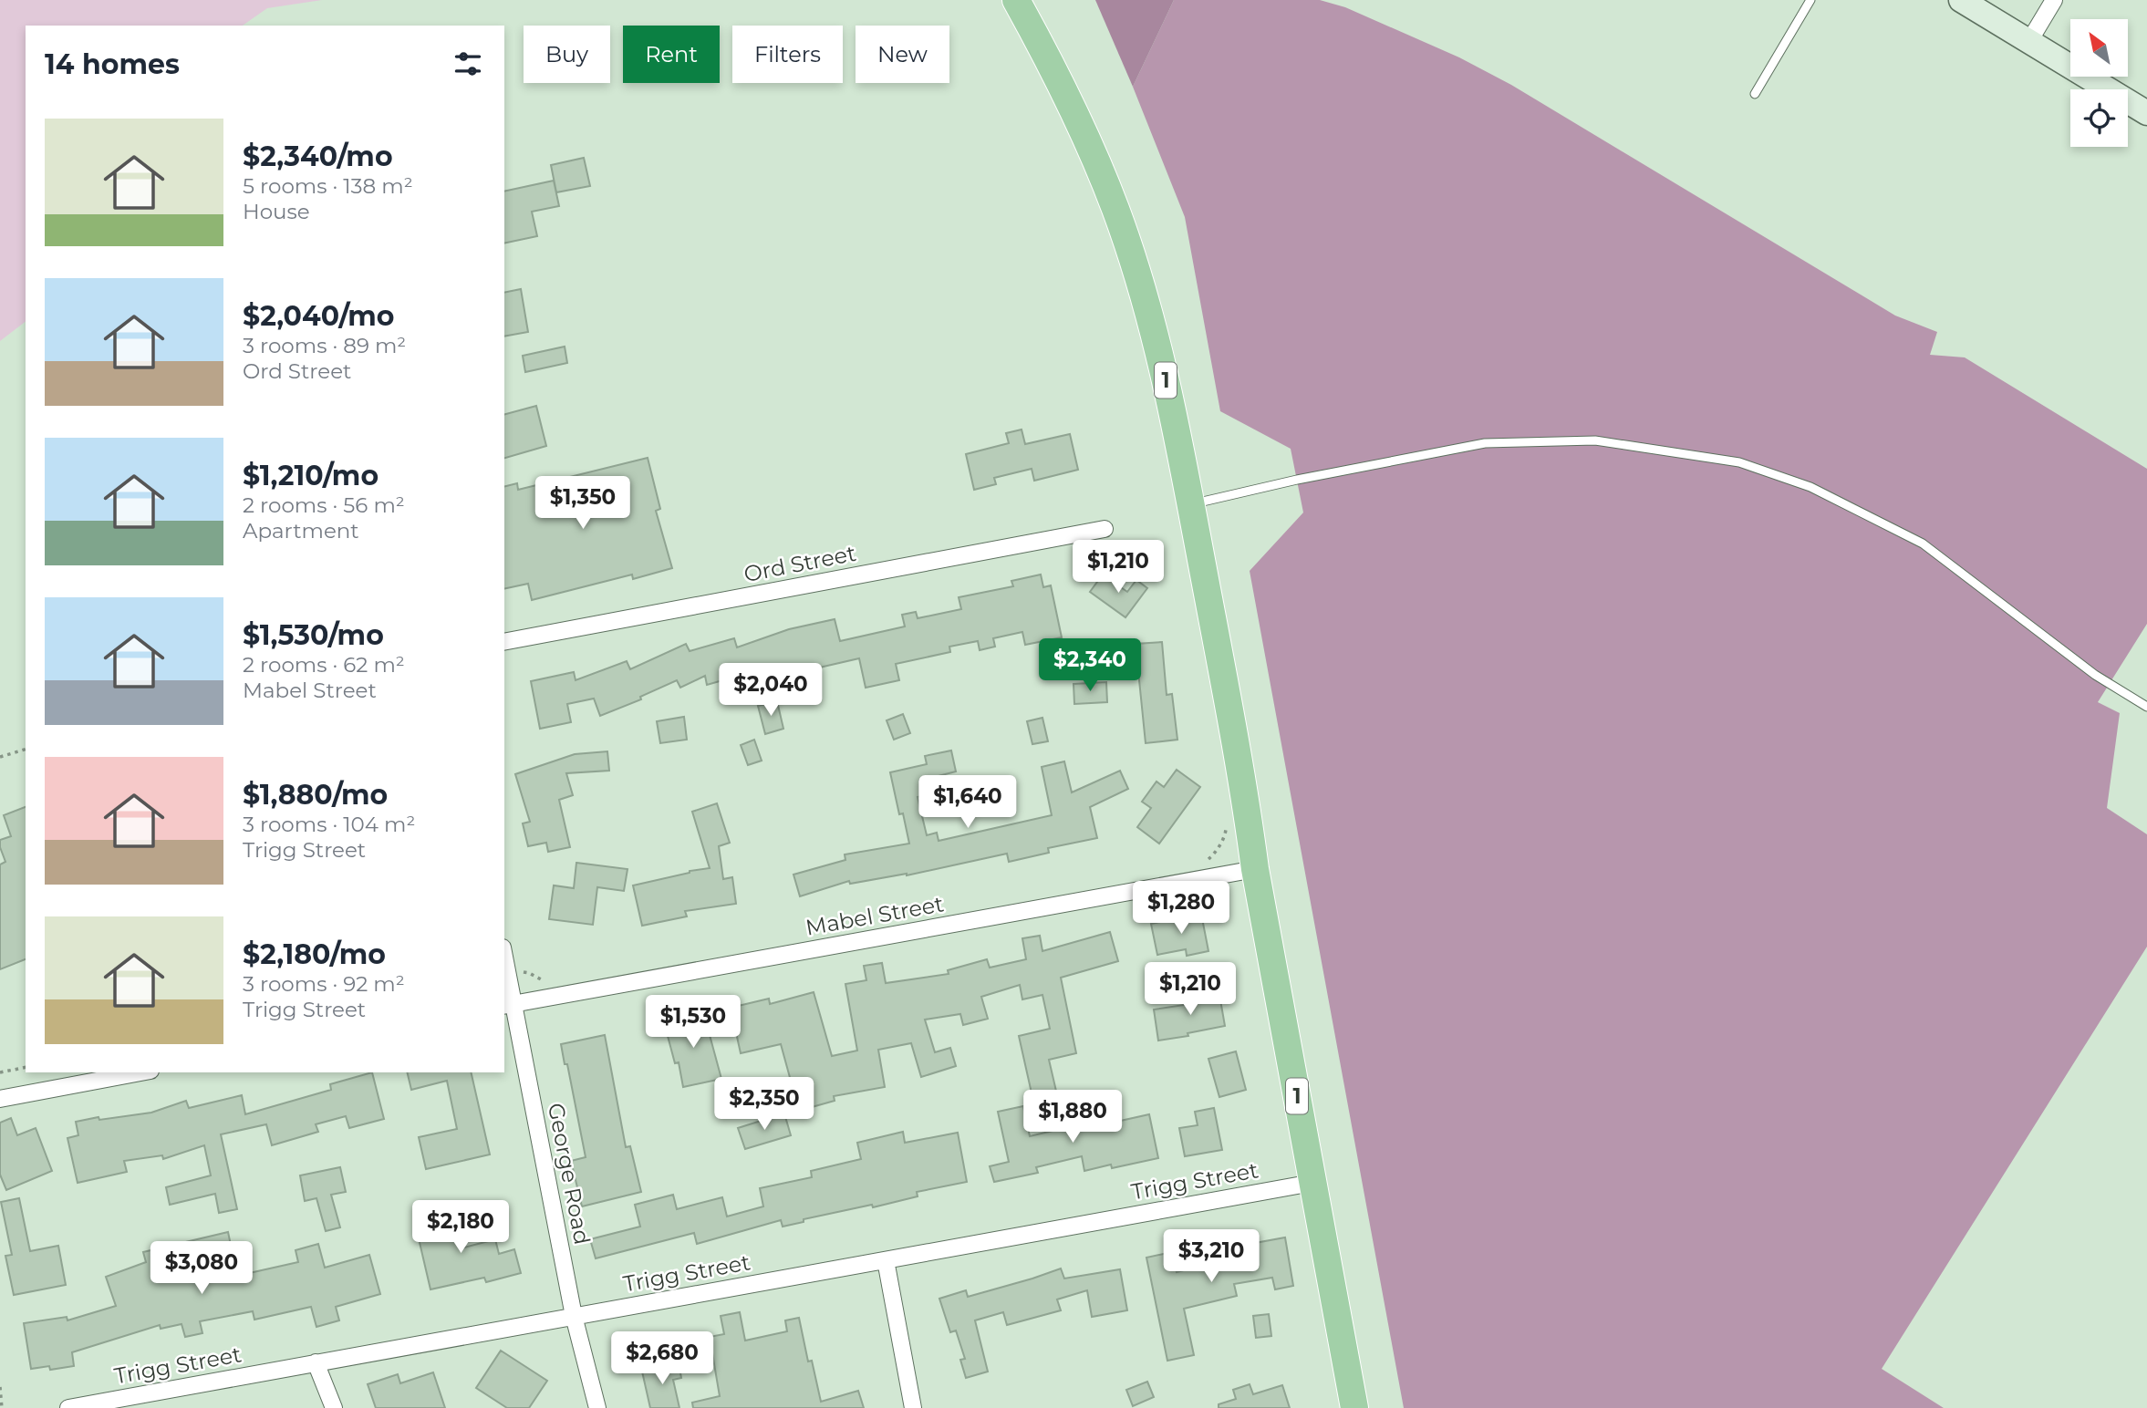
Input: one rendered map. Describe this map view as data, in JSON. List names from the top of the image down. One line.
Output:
{"streets":{"highway":["1"],"street":["Ord Street","Mabel Street","George Road","Trigg Street"]},"crossings":[["1","Mabel Street"],["1","Trigg Street"],["Mabel Street","George Road"],["George Road","Trigg Street"]],"north":"top left","page":{"chip":["Buy","Rent","Filters","New"],"heading":"14 homes","list":[{"name":"$2,340/mo","note":"5 rooms · 138 m² · House"},{"name":"$2,040/mo","note":"3 rooms · 89 m² · Ord Street"},{"name":"$1,210/mo","note":"2 rooms · 56 m² · Apartment"},{"name":"$1,530/mo","note":"2 rooms · 62 m² · Mabel Street"},{"name":"$1,880/mo","note":"3 rooms · 104 m² · Trigg Street"},{"name":"$2,180/mo","note":"3 rooms · 92 m² · Trigg Street"}],"price":["$1,350","$1,210","$2,340","$2,040","$1,640","$1,280","$1,210","$1,530","$2,350","$1,880","$2,180","$3,210","$3,080","$2,680"]}}
